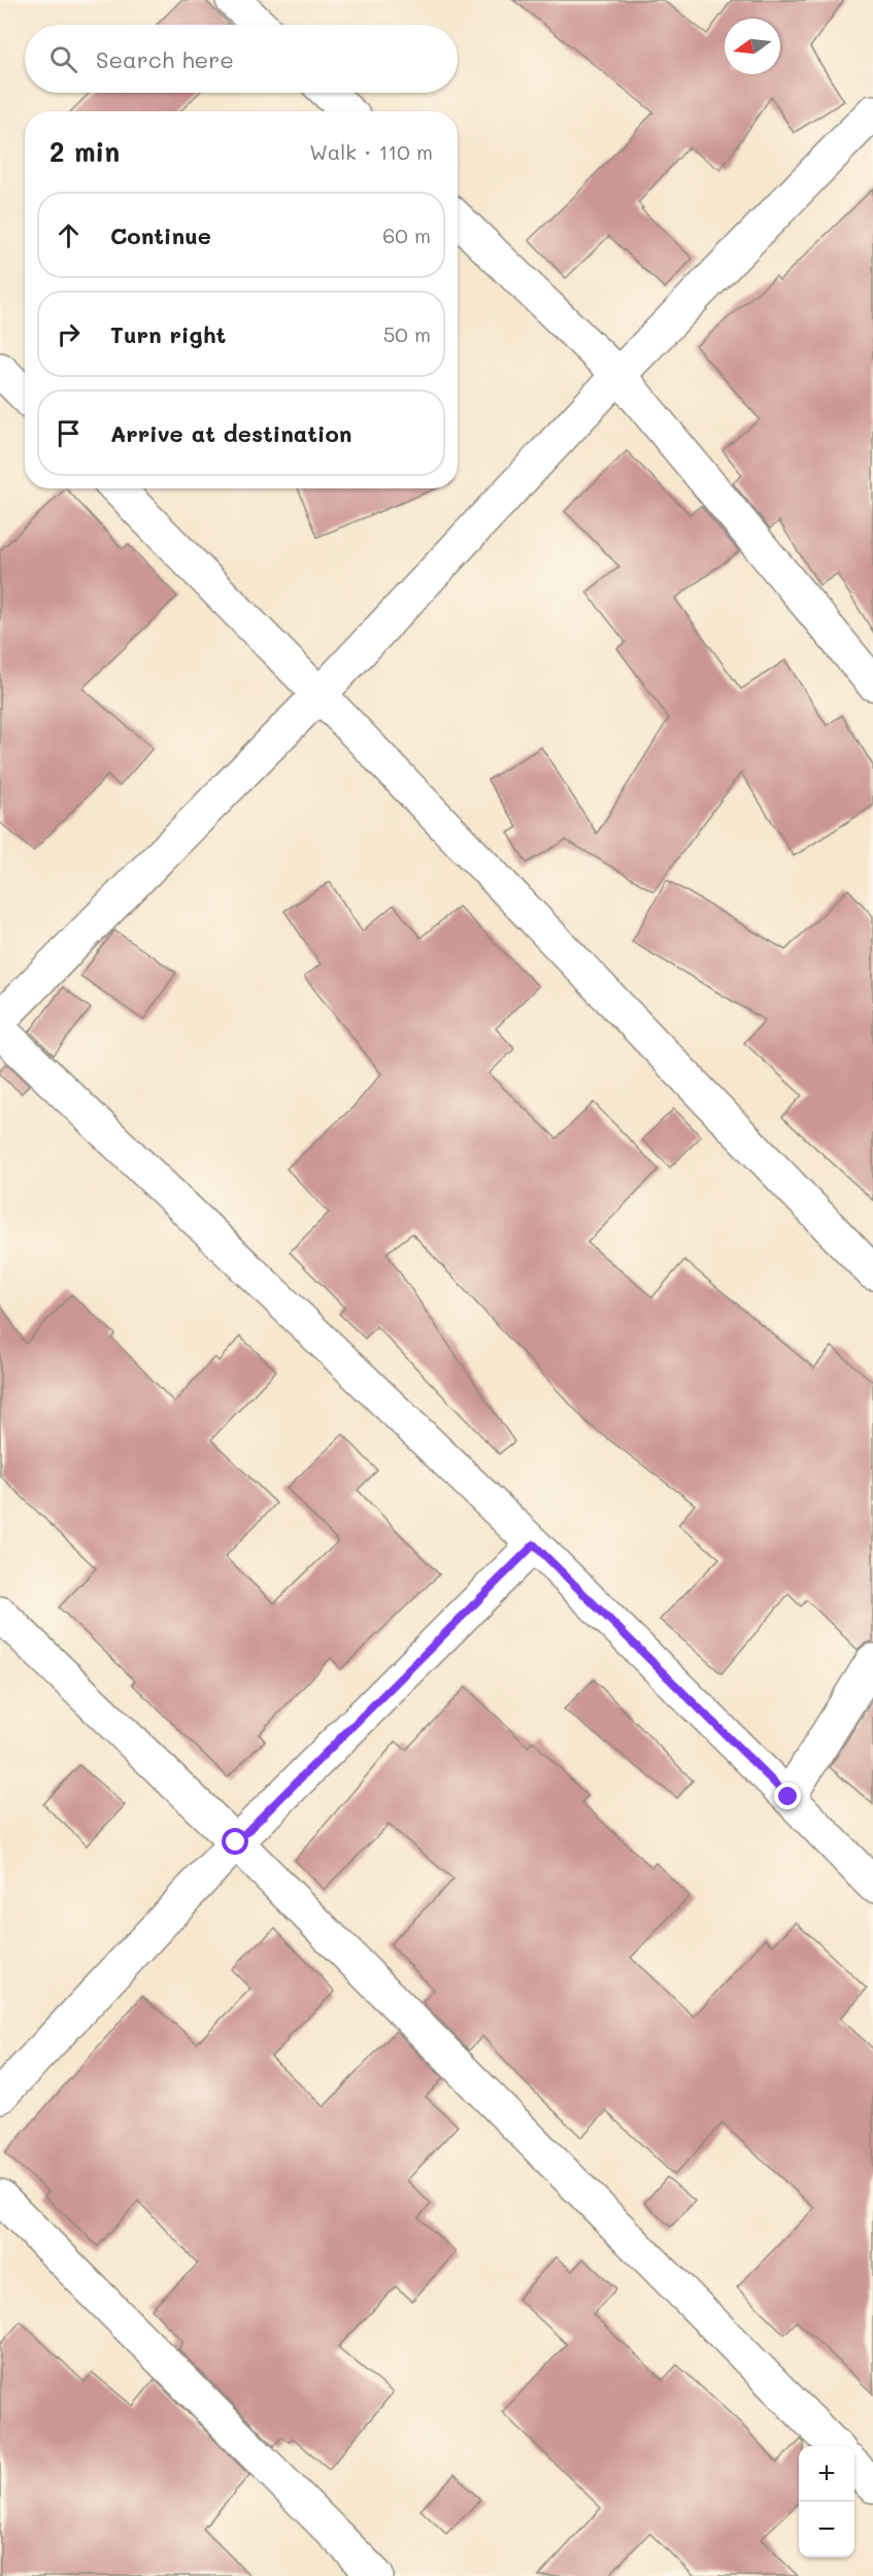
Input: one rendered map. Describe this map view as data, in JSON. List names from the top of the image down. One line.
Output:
{"north":"left","page":{"search":"Search here","heading":["2 min","Walk · 110 m"],"list":[["Continue","60 m"],["Turn right","50 m"],"Arrive at destination"],"map_buttons":["+","−"]}}
